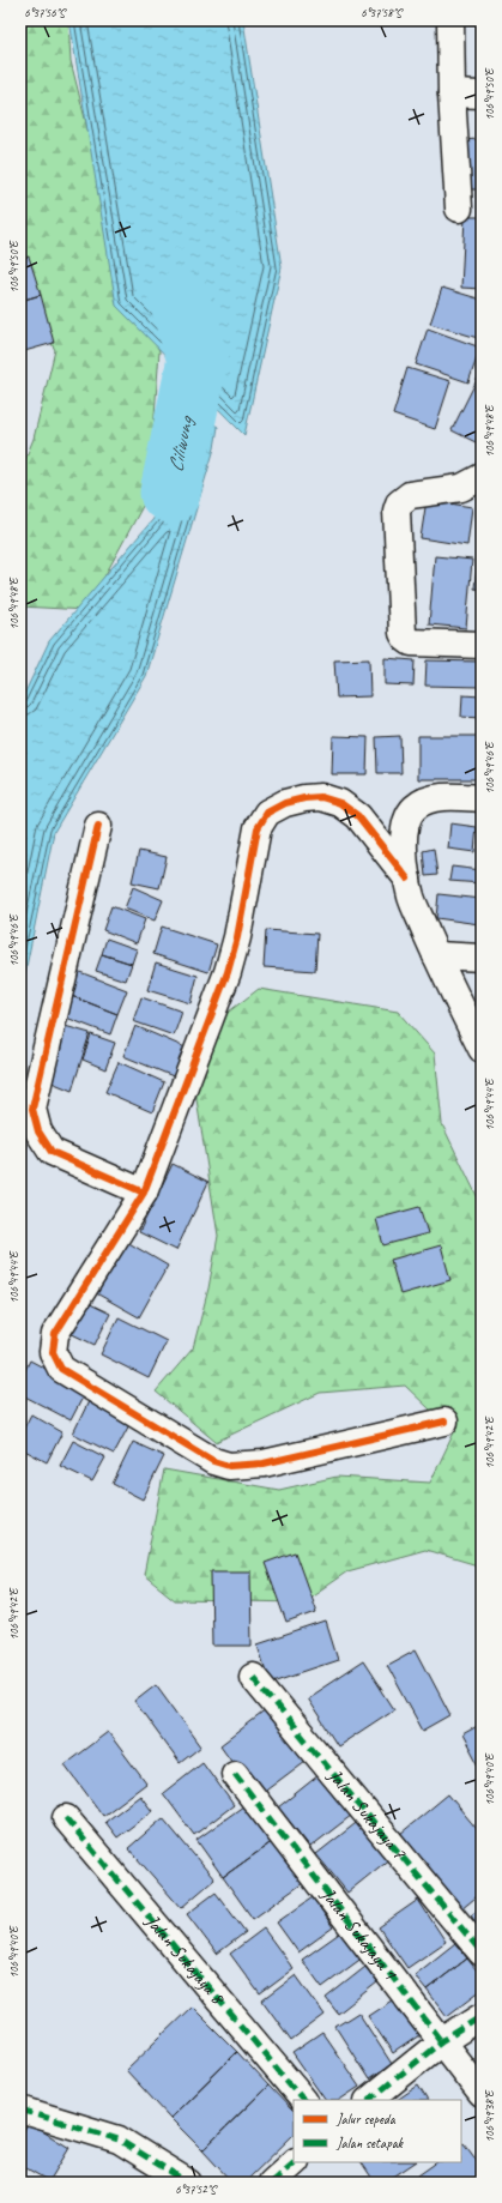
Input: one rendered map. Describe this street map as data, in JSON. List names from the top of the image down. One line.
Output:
{"streets":{"street":["Jalan Sukajaya 7","Jalan Sukajaya 1","Jalan Sukajaya 8"]},"water":["Ciliwung"],"legend":["Jalur sepeda","Jalan setapak"],"coordinates":["6°37'56\"S","6°37'58\"S","106°49'50\"E","106°49'48\"E","106°49'46\"E","106°49'44\"E","106°49'42\"E","106°49'40\"E","106°49'38\"E","6°37'52\"S"]}
